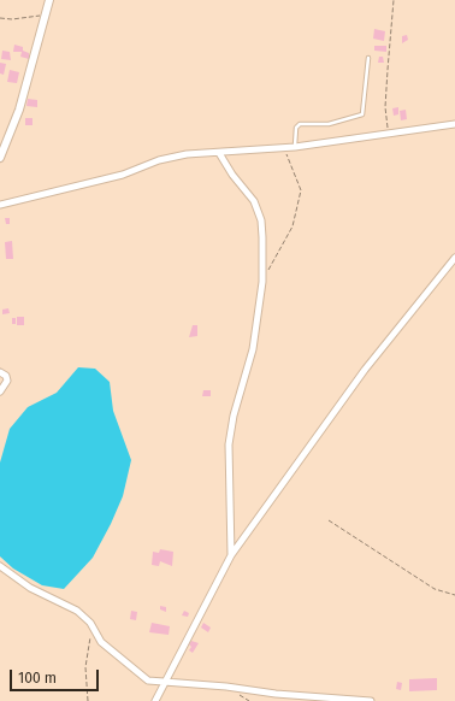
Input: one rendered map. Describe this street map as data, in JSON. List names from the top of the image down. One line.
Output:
{"scale_bar":"100 m"}
